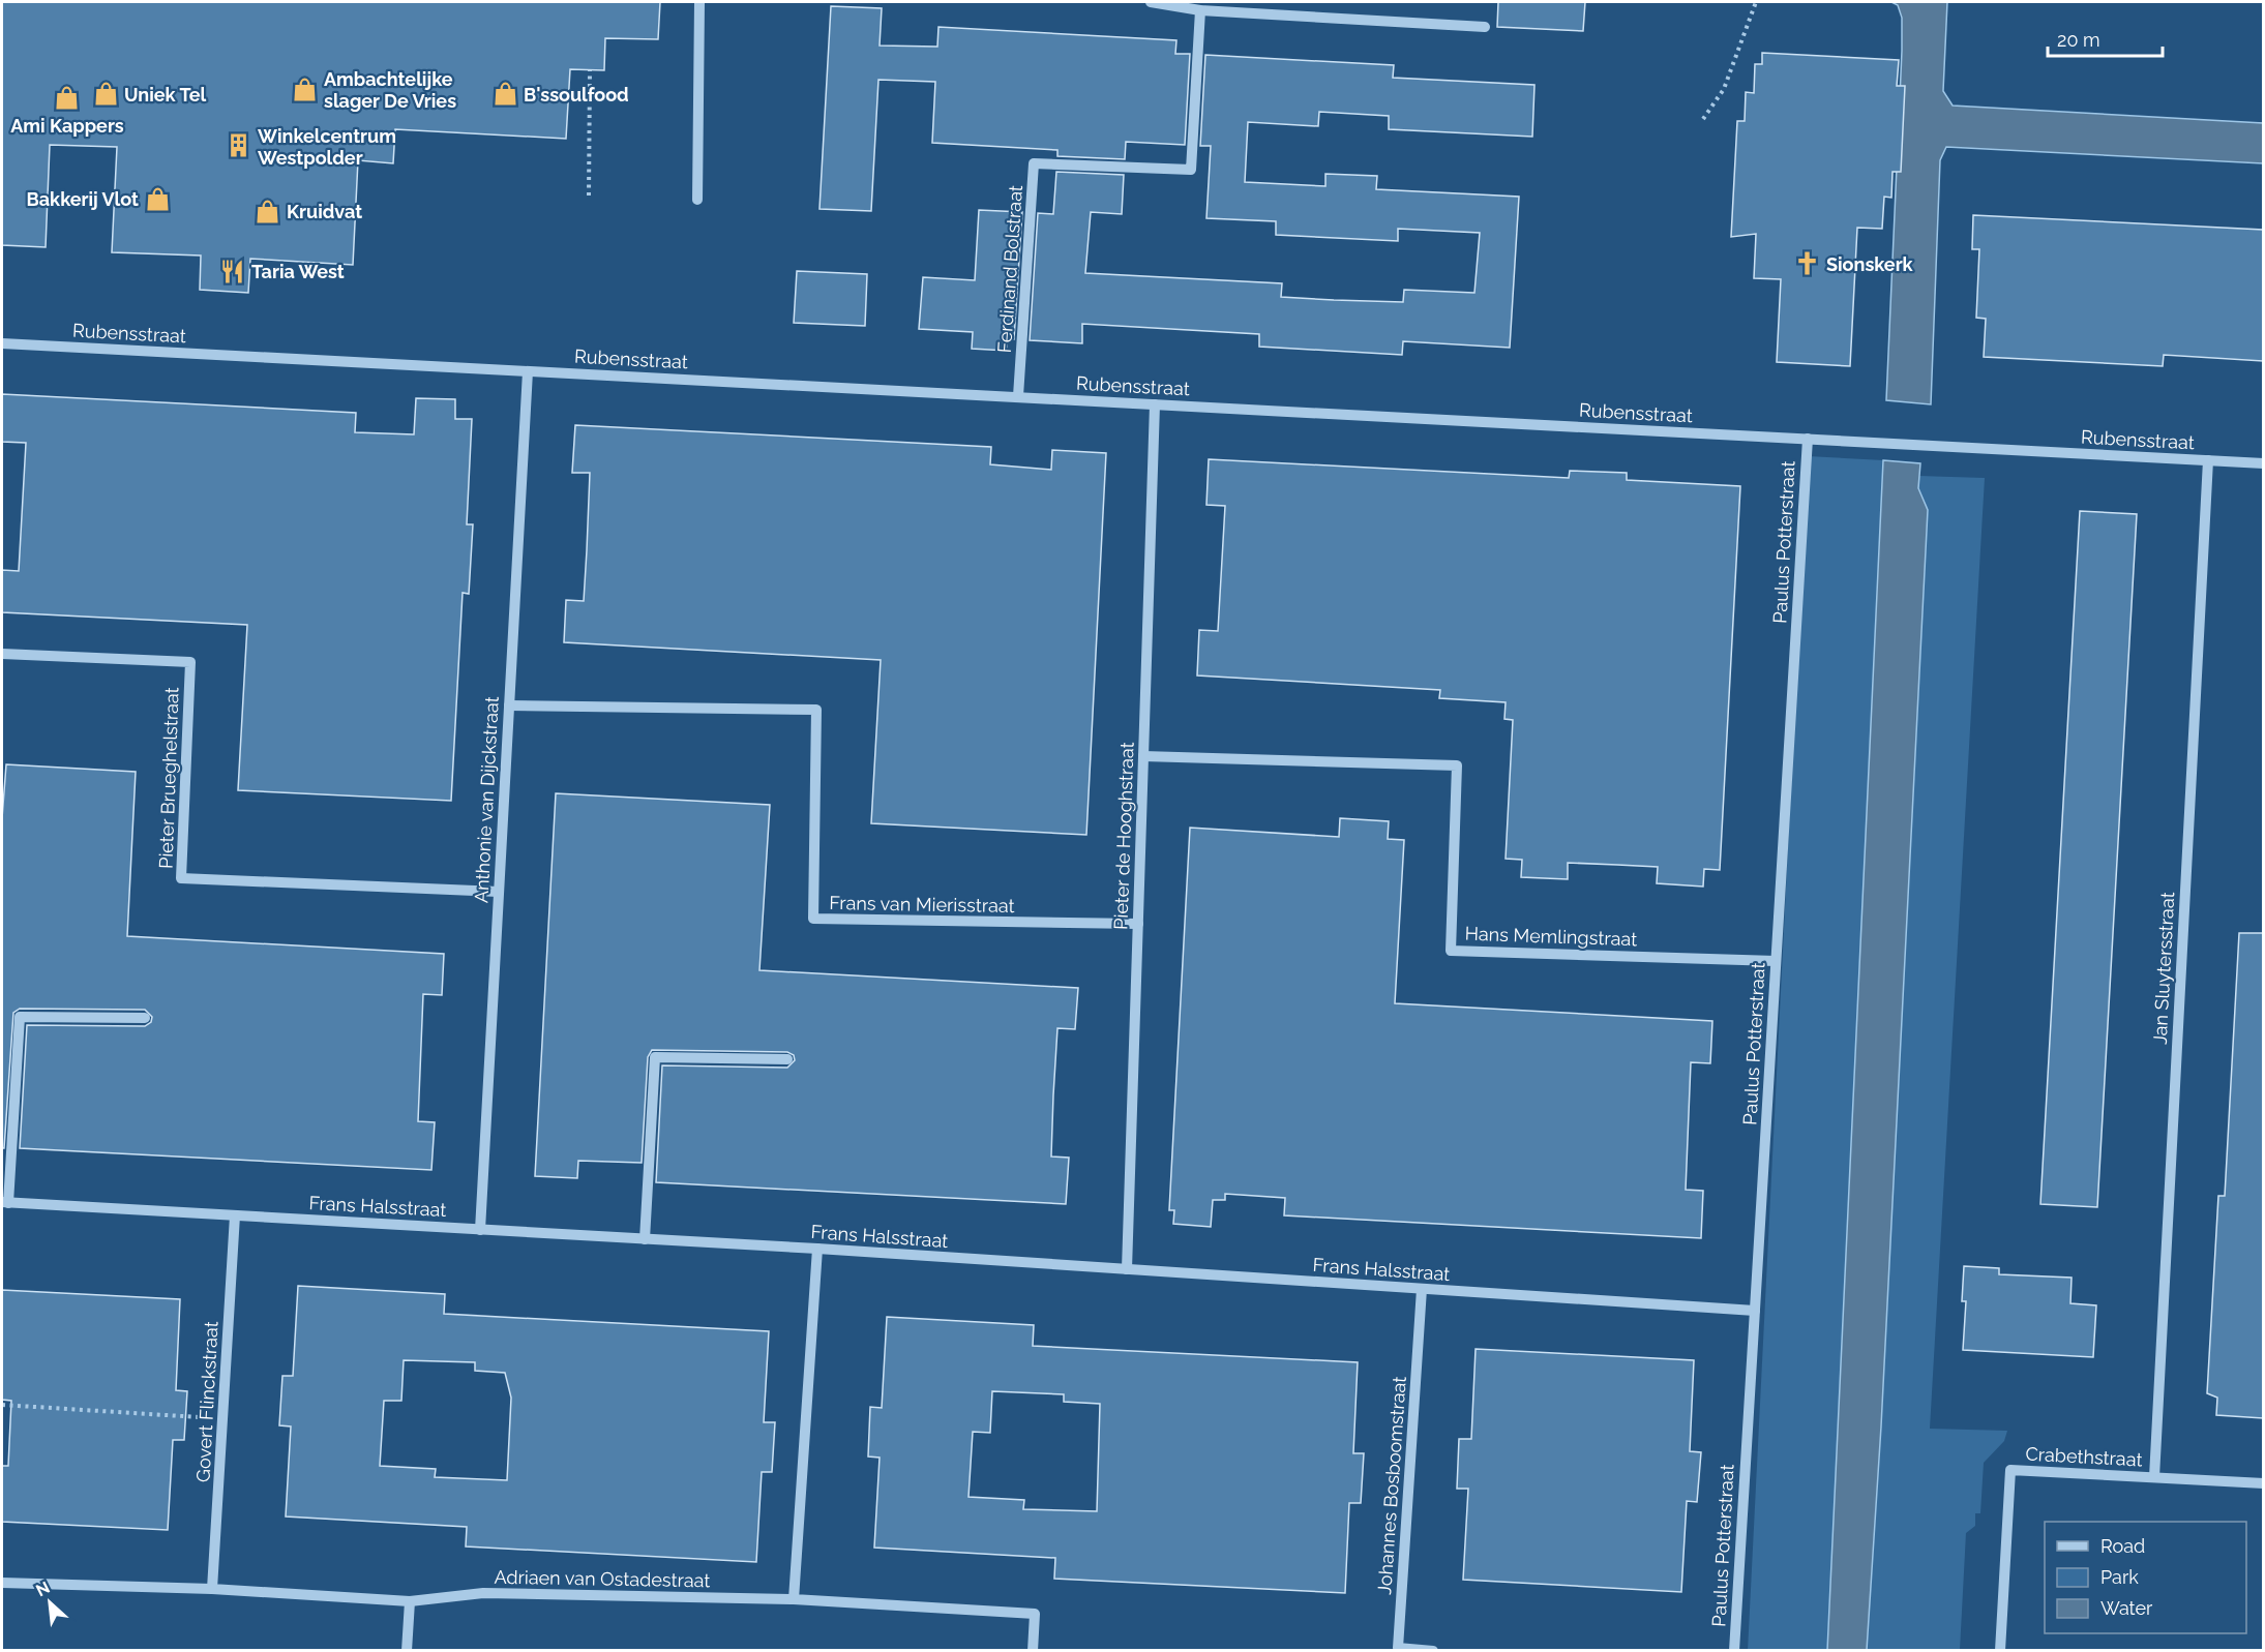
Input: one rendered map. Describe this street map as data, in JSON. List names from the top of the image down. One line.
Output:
{"streets":{"street":["Ferdinand Bolstraat","Rubensstraat","Paulus Potterstraat","Pieter Brueghelstraat","Anthonie van Dijckstraat","Pieter de Hooghstraat","Frans van Mierisstraat","Hans Memlingstraat","Jan Sluytersstraat","Frans Halsstraat","Govert Flinckstraat","Crabethstraat","Johannes Bosboomstraat","Adriaen van Ostadestraat"]},"crossings":[["Ferdinand Bolstraat","Rubensstraat"],["Rubensstraat","Paulus Potterstraat"],["Rubensstraat","Anthonie van Dijckstraat"],["Rubensstraat","Pieter de Hooghstraat"],["Rubensstraat","Jan Sluytersstraat"],["Paulus Potterstraat","Hans Memlingstraat"],["Paulus Potterstraat","Frans Halsstraat"],["Pieter Brueghelstraat","Anthonie van Dijckstraat"],["Anthonie van Dijckstraat","Frans van Mierisstraat"],["Anthonie van Dijckstraat","Frans Halsstraat"],["Pieter de Hooghstraat","Frans van Mierisstraat"],["Pieter de Hooghstraat","Hans Memlingstraat"],["Pieter de Hooghstraat","Frans Halsstraat"],["Jan Sluytersstraat","Crabethstraat"],["Frans Halsstraat","Govert Flinckstraat"],["Frans Halsstraat","Johannes Bosboomstraat"]],"places":{"shop":["Ambachtelijke slager De Vries","Uniek Tel","B'ssoulfood","Ami Kappers","Bakkerij Vlot","Kruidvat"],"building":["Winkelcentrum Westpolder"],"church":["Sionskerk"],"restaurant":["Taria West"]},"legend":["Road","Park","Water"],"scale_bar":"20 m","north":"top left"}
